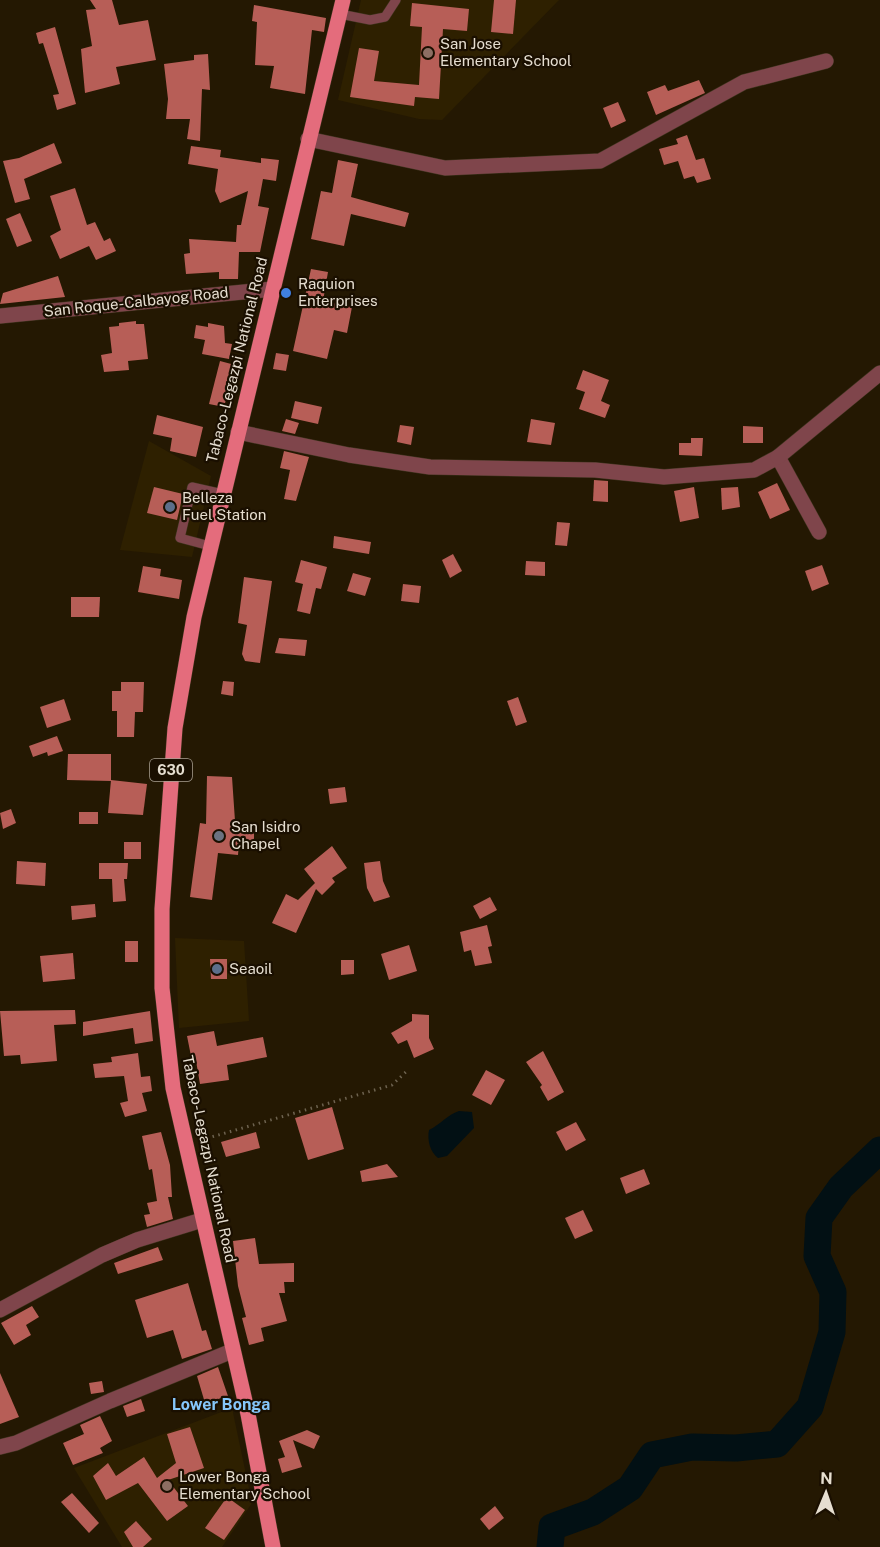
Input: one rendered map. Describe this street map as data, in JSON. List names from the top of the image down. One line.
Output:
{"streets":{"main road":["Tabaco-Legazpi National Road","630"],"street":["San Roque-Calbayog Road"]},"crossings":[["San Roque-Calbayog Road","Tabaco-Legazpi National Road"]],"districts":["Lower Bonga"],"places":["San Jose Elementary School","Raquion Enterprises","Belleza Fuel Station","San Isidro Chapel","Seaoil","Lower Bonga Elementary School"],"north":"top"}
